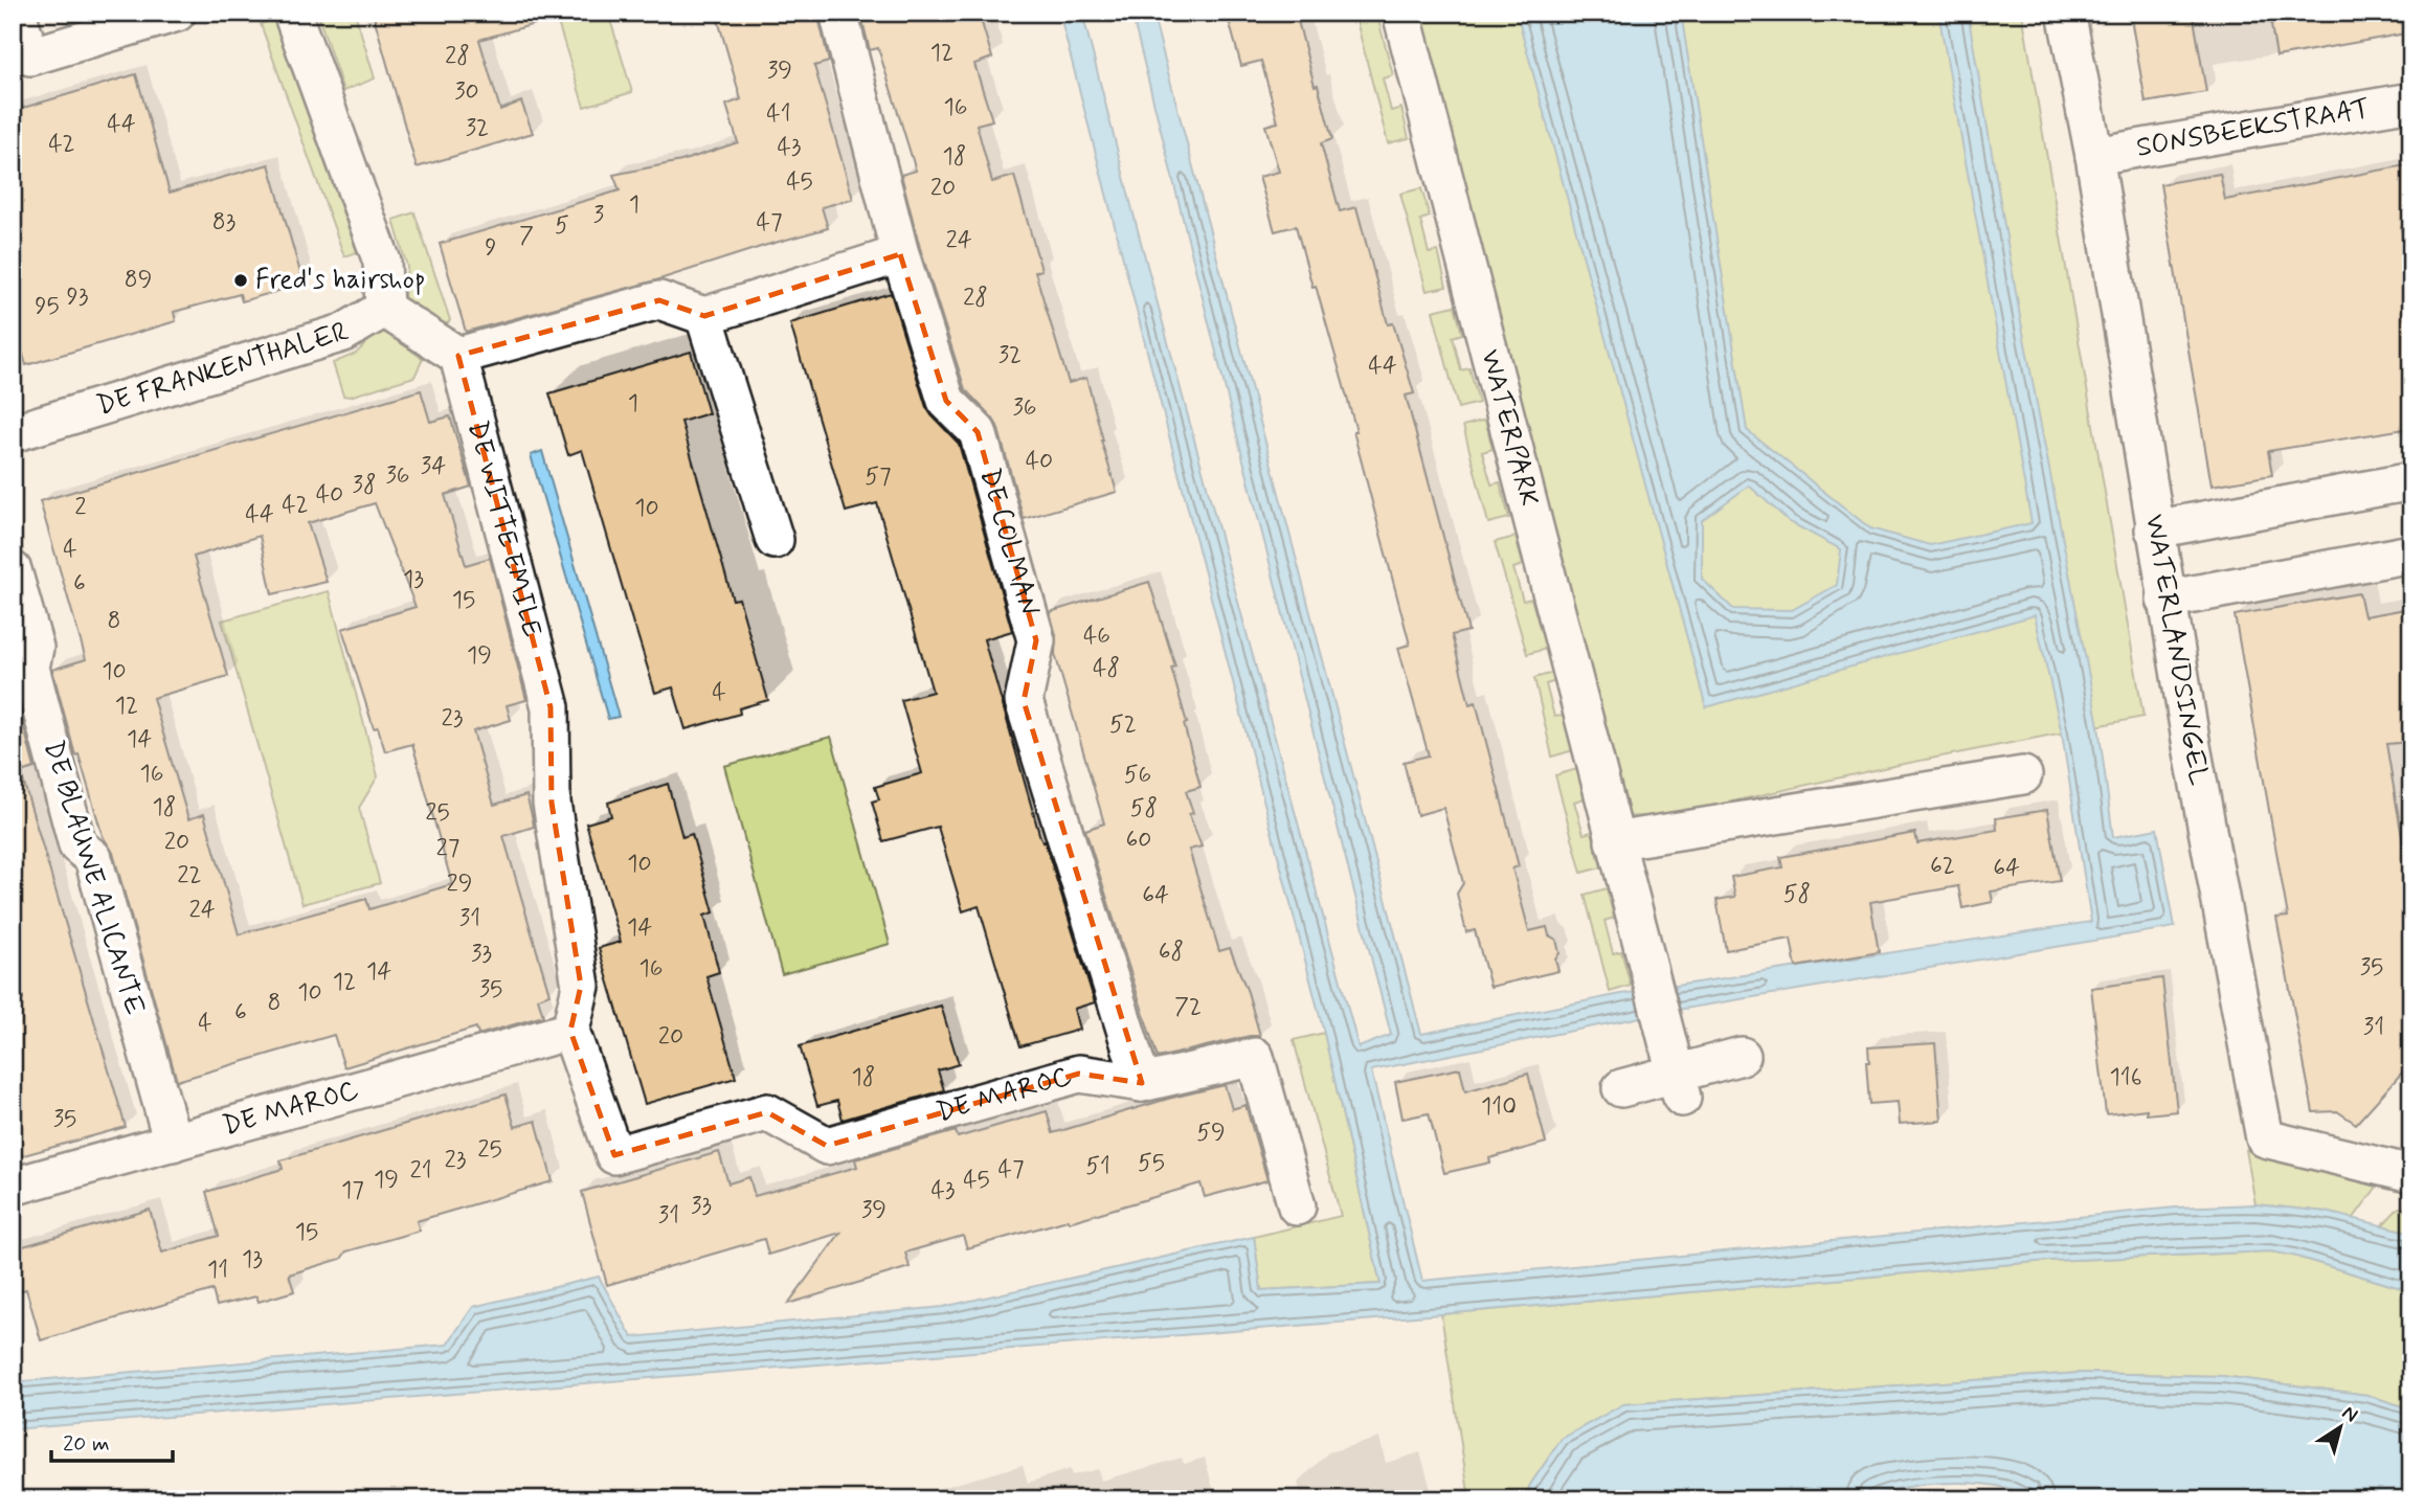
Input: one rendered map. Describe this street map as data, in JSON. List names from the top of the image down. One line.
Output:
{"streets":{"street":["SONSBEEKSTRAAT","DE FRANKENTHALER","WATERPARK","DE WITTE EMILE","DE COLMAN","WATERLANDSINGEL","DE BLAUWE ALICANTE","DE MAROC"]},"crossings":[["SONSBEEKSTRAAT","WATERLANDSINGEL"],["DE WITTE EMILE","DE MAROC"],["DE COLMAN","DE MAROC"],["DE BLAUWE ALICANTE","DE MAROC"]],"places":["Fred's hairshop"],"house_numbers":["12","28","39","30","16","41","44","32","42","43","18","45","20","1","3","83","47","5","7","24","9","89","93","28","95","32","44","1","36","40","34","36","57","38","40","42","2","10","44","4","13","6","15","8","46","19","48","10","4","12","23","52","14","16","56","18","58","25","60","20","27","10","62","64","22","29","58","64","24","31","14","68","33","35","16","14","12","35","10","8","72","6","4","31","20","18","116","110","35","59","25","23","55","51","47","21","19","45","17","43","33","39","31","15","13","11"],"scale_bar":"20 m","north":"top right"}
